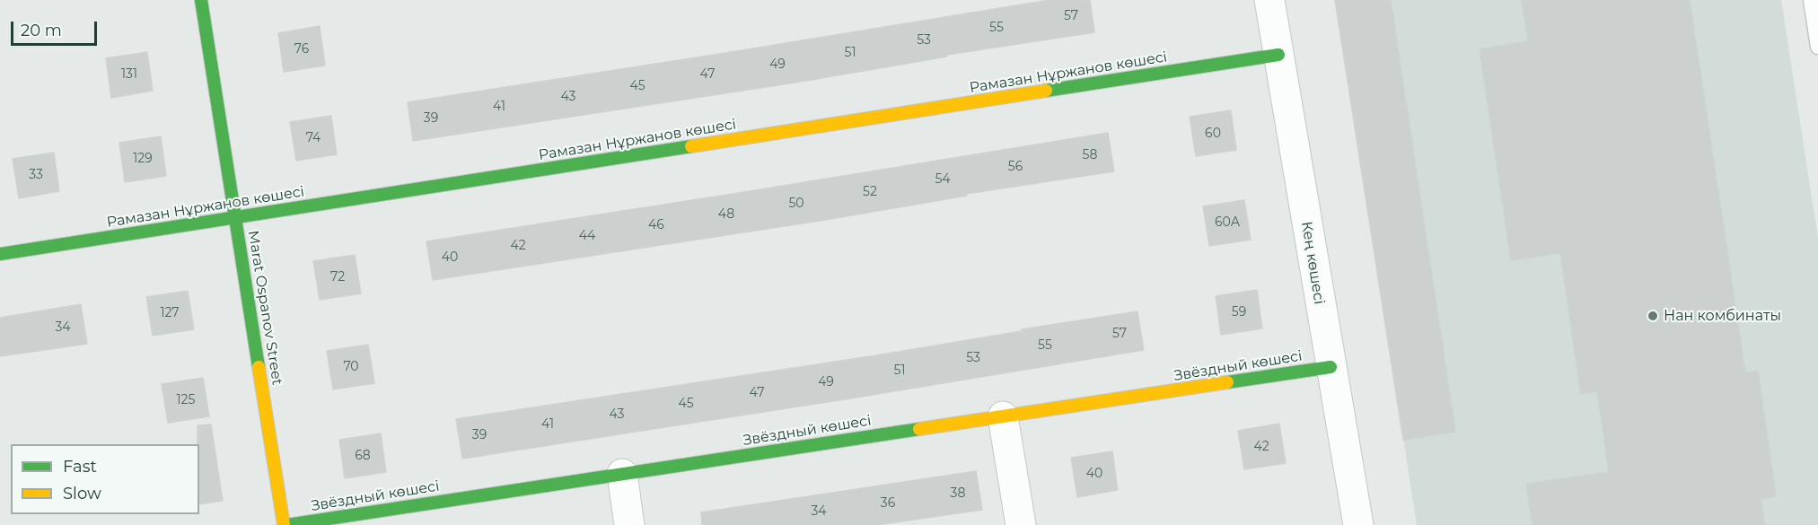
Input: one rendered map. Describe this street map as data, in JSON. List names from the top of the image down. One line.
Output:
{"streets":{"street":["Рамазан Нұржанов көшесі","Кең көшесі","Marat Ospanov Street","Звёздный көшесі"]},"crossings":[["Рамазан Нұржанов көшесі","Кең көшесі"],["Рамазан Нұржанов көшесі","Marat Ospanov Street"],["Кең көшесі","Звёздный көшесі"],["Marat Ospanov Street","Звёздный көшесі"]],"places":["Нан комбинаты"],"house_numbers":["57","55","53","76","51","49","131","47","45","43","41","39","60","74","58","129","56","33","54","52","50","48","60А","46","44","42","40","72","59","127","34","57","55","53","70","51","49","47","125","45","43","41","39","42","68","40","38","36","34"],"legend":["Fast","Slow"],"scale_bar":"20 m"}
